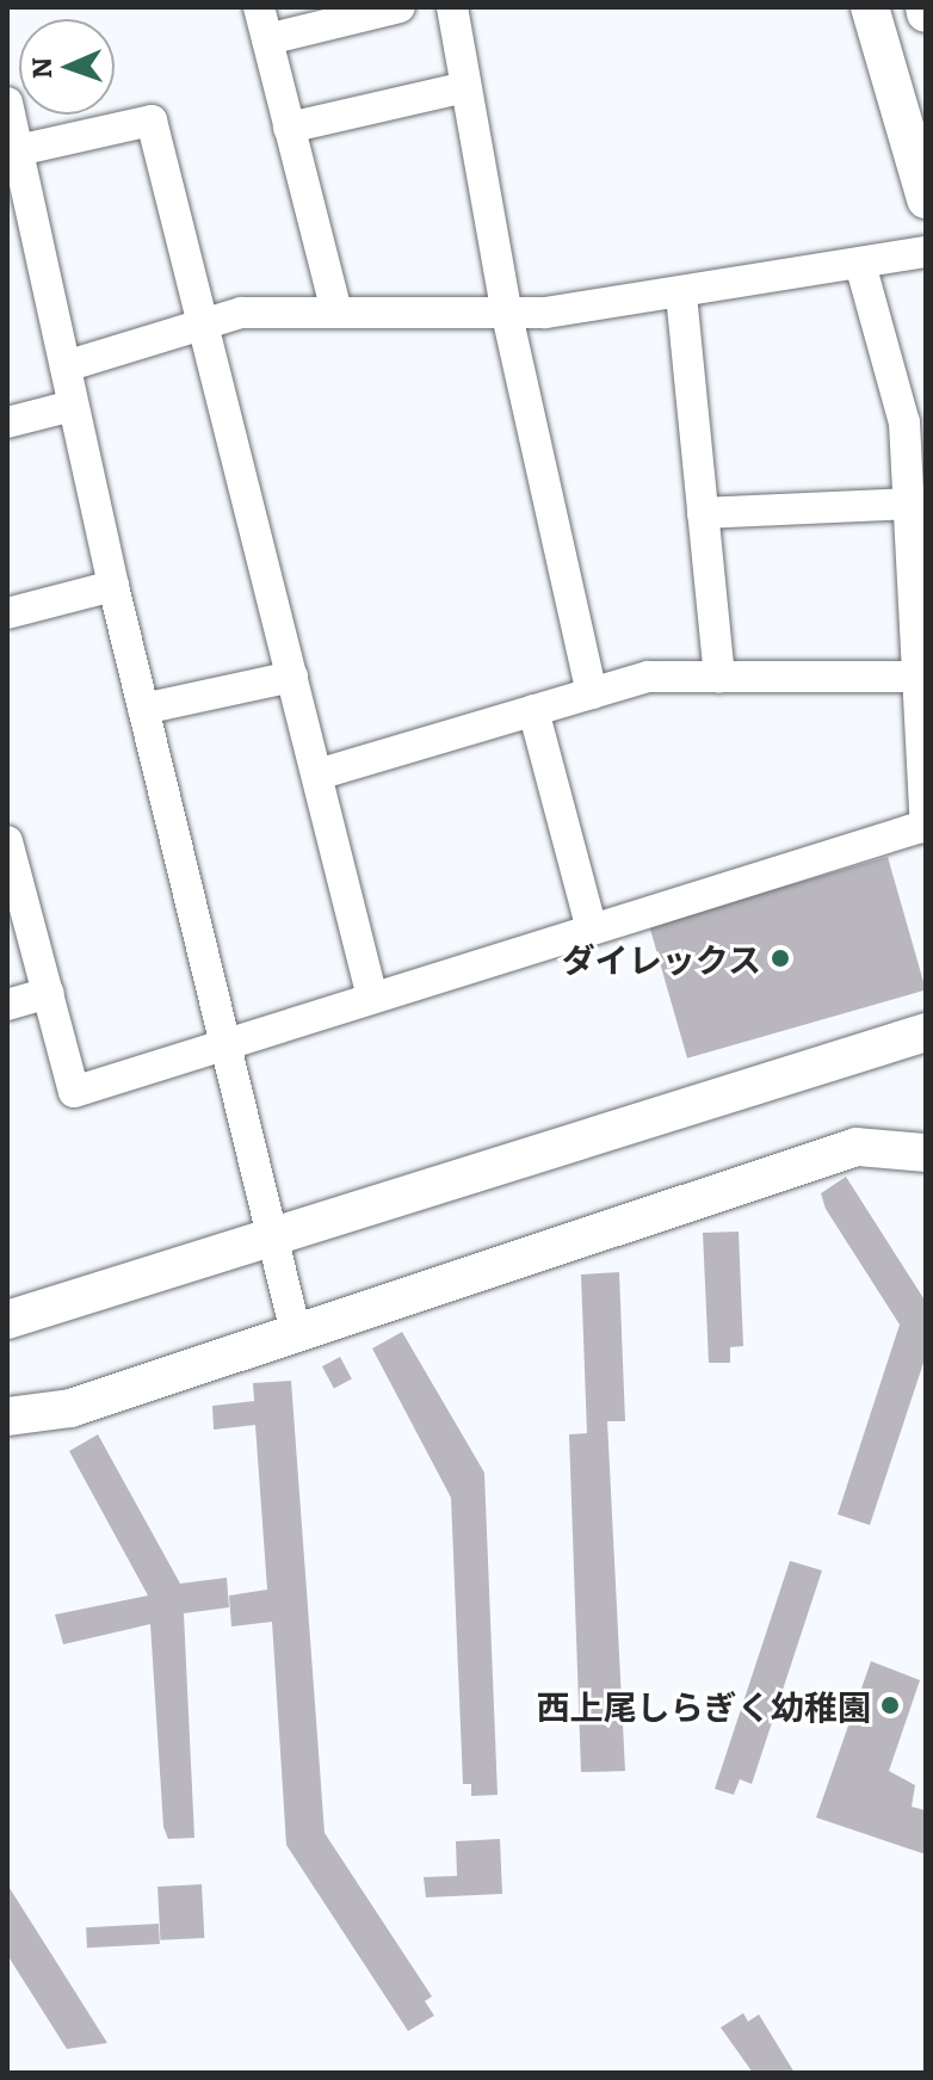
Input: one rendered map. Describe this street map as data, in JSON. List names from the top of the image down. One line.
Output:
{"places":["ダイレックス","西上尾しらぎく幼稚園"],"north":"left"}
